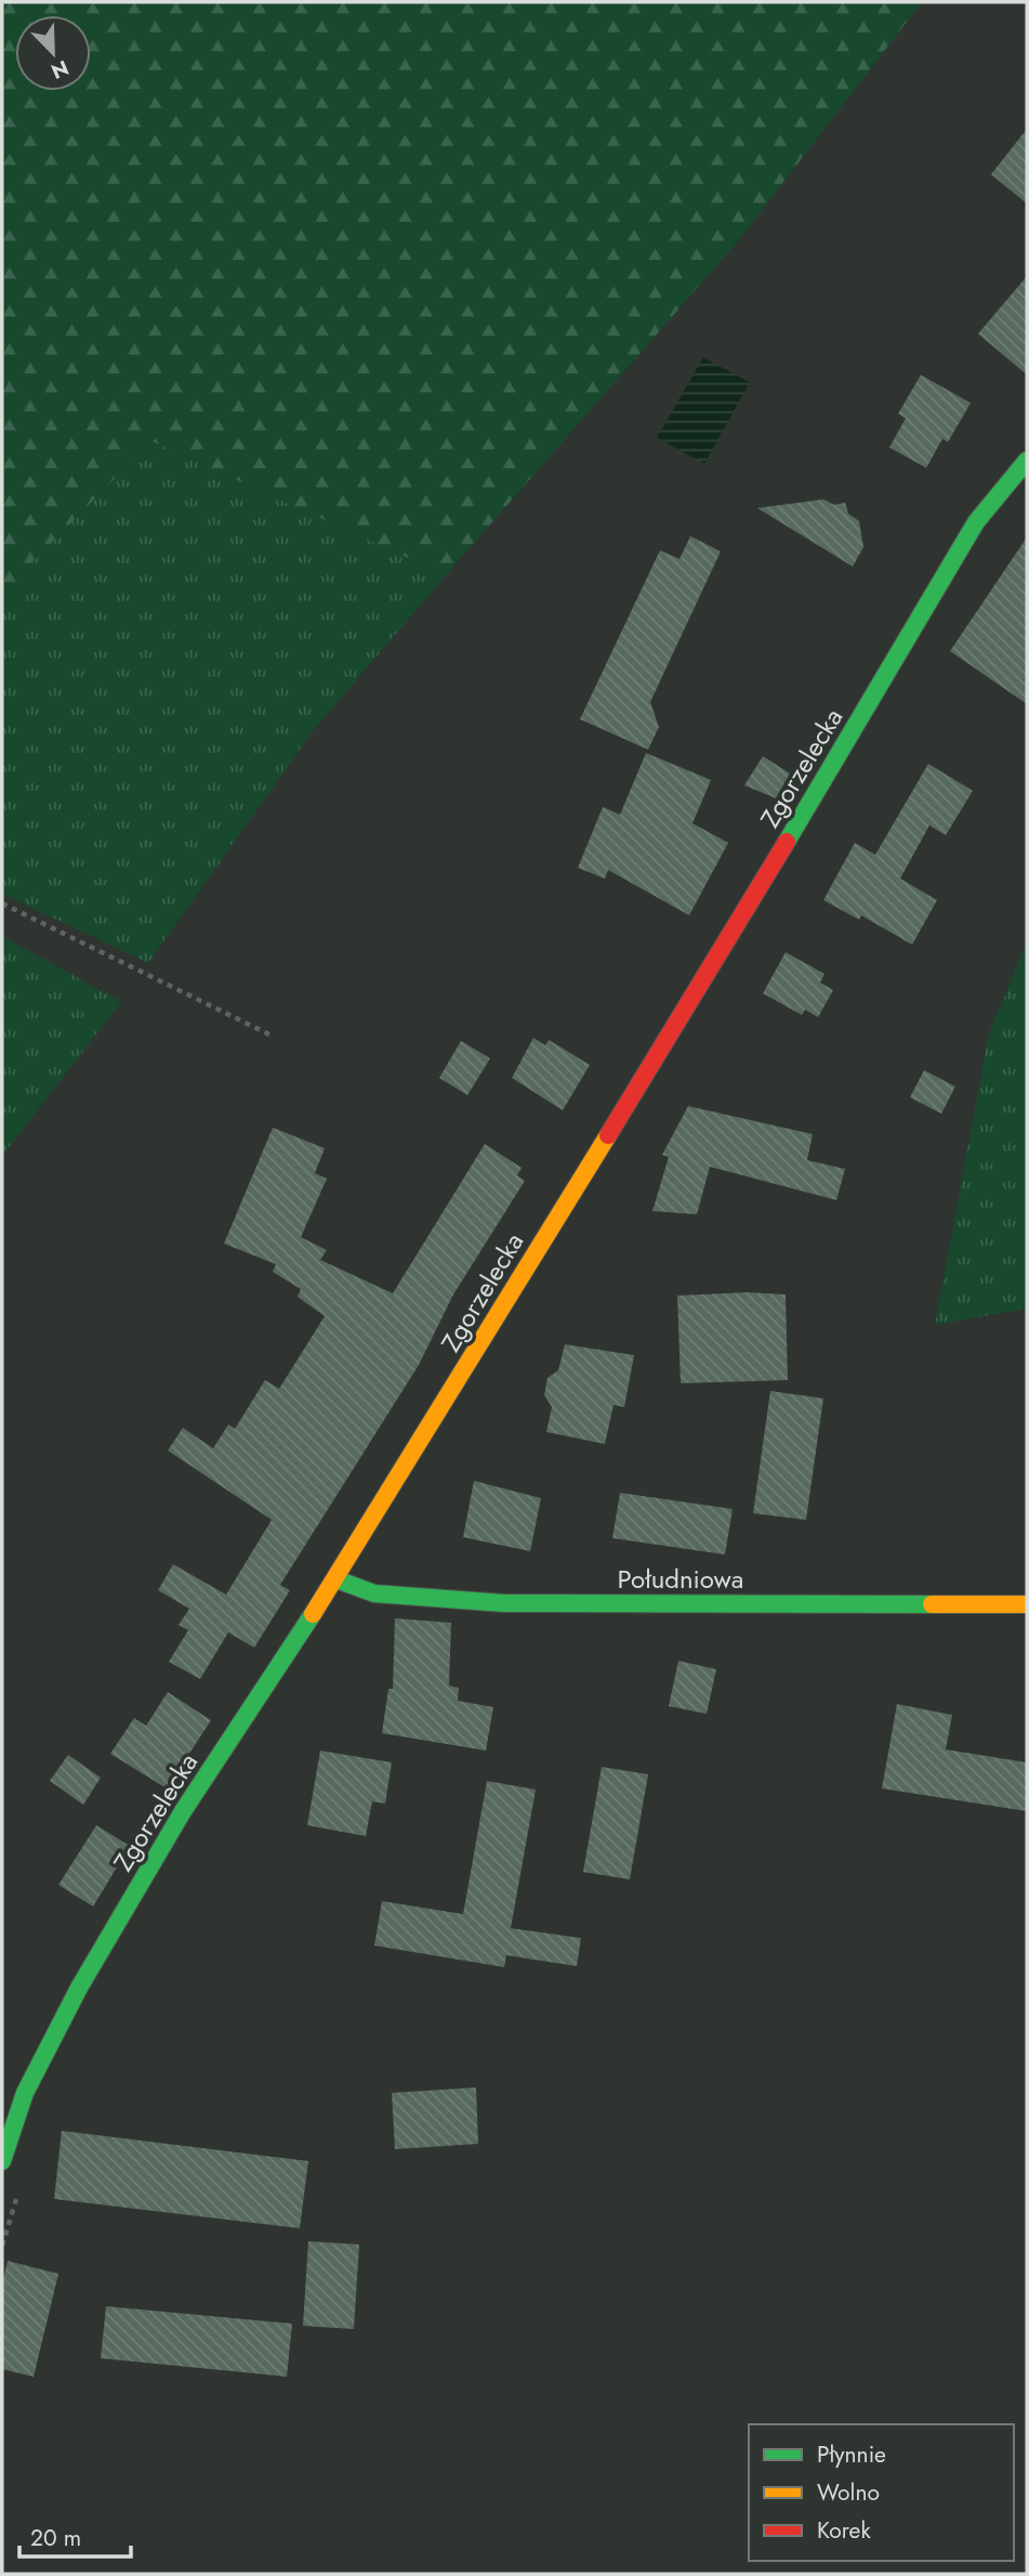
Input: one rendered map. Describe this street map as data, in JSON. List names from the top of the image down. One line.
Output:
{"streets":{"street":["Zgorzelecka","Południowa"]},"crossings":[["Zgorzelecka","Południowa"]],"legend":["Płynnie","Wolno","Korek"],"scale_bar":"20 m","north":"bottom right"}
